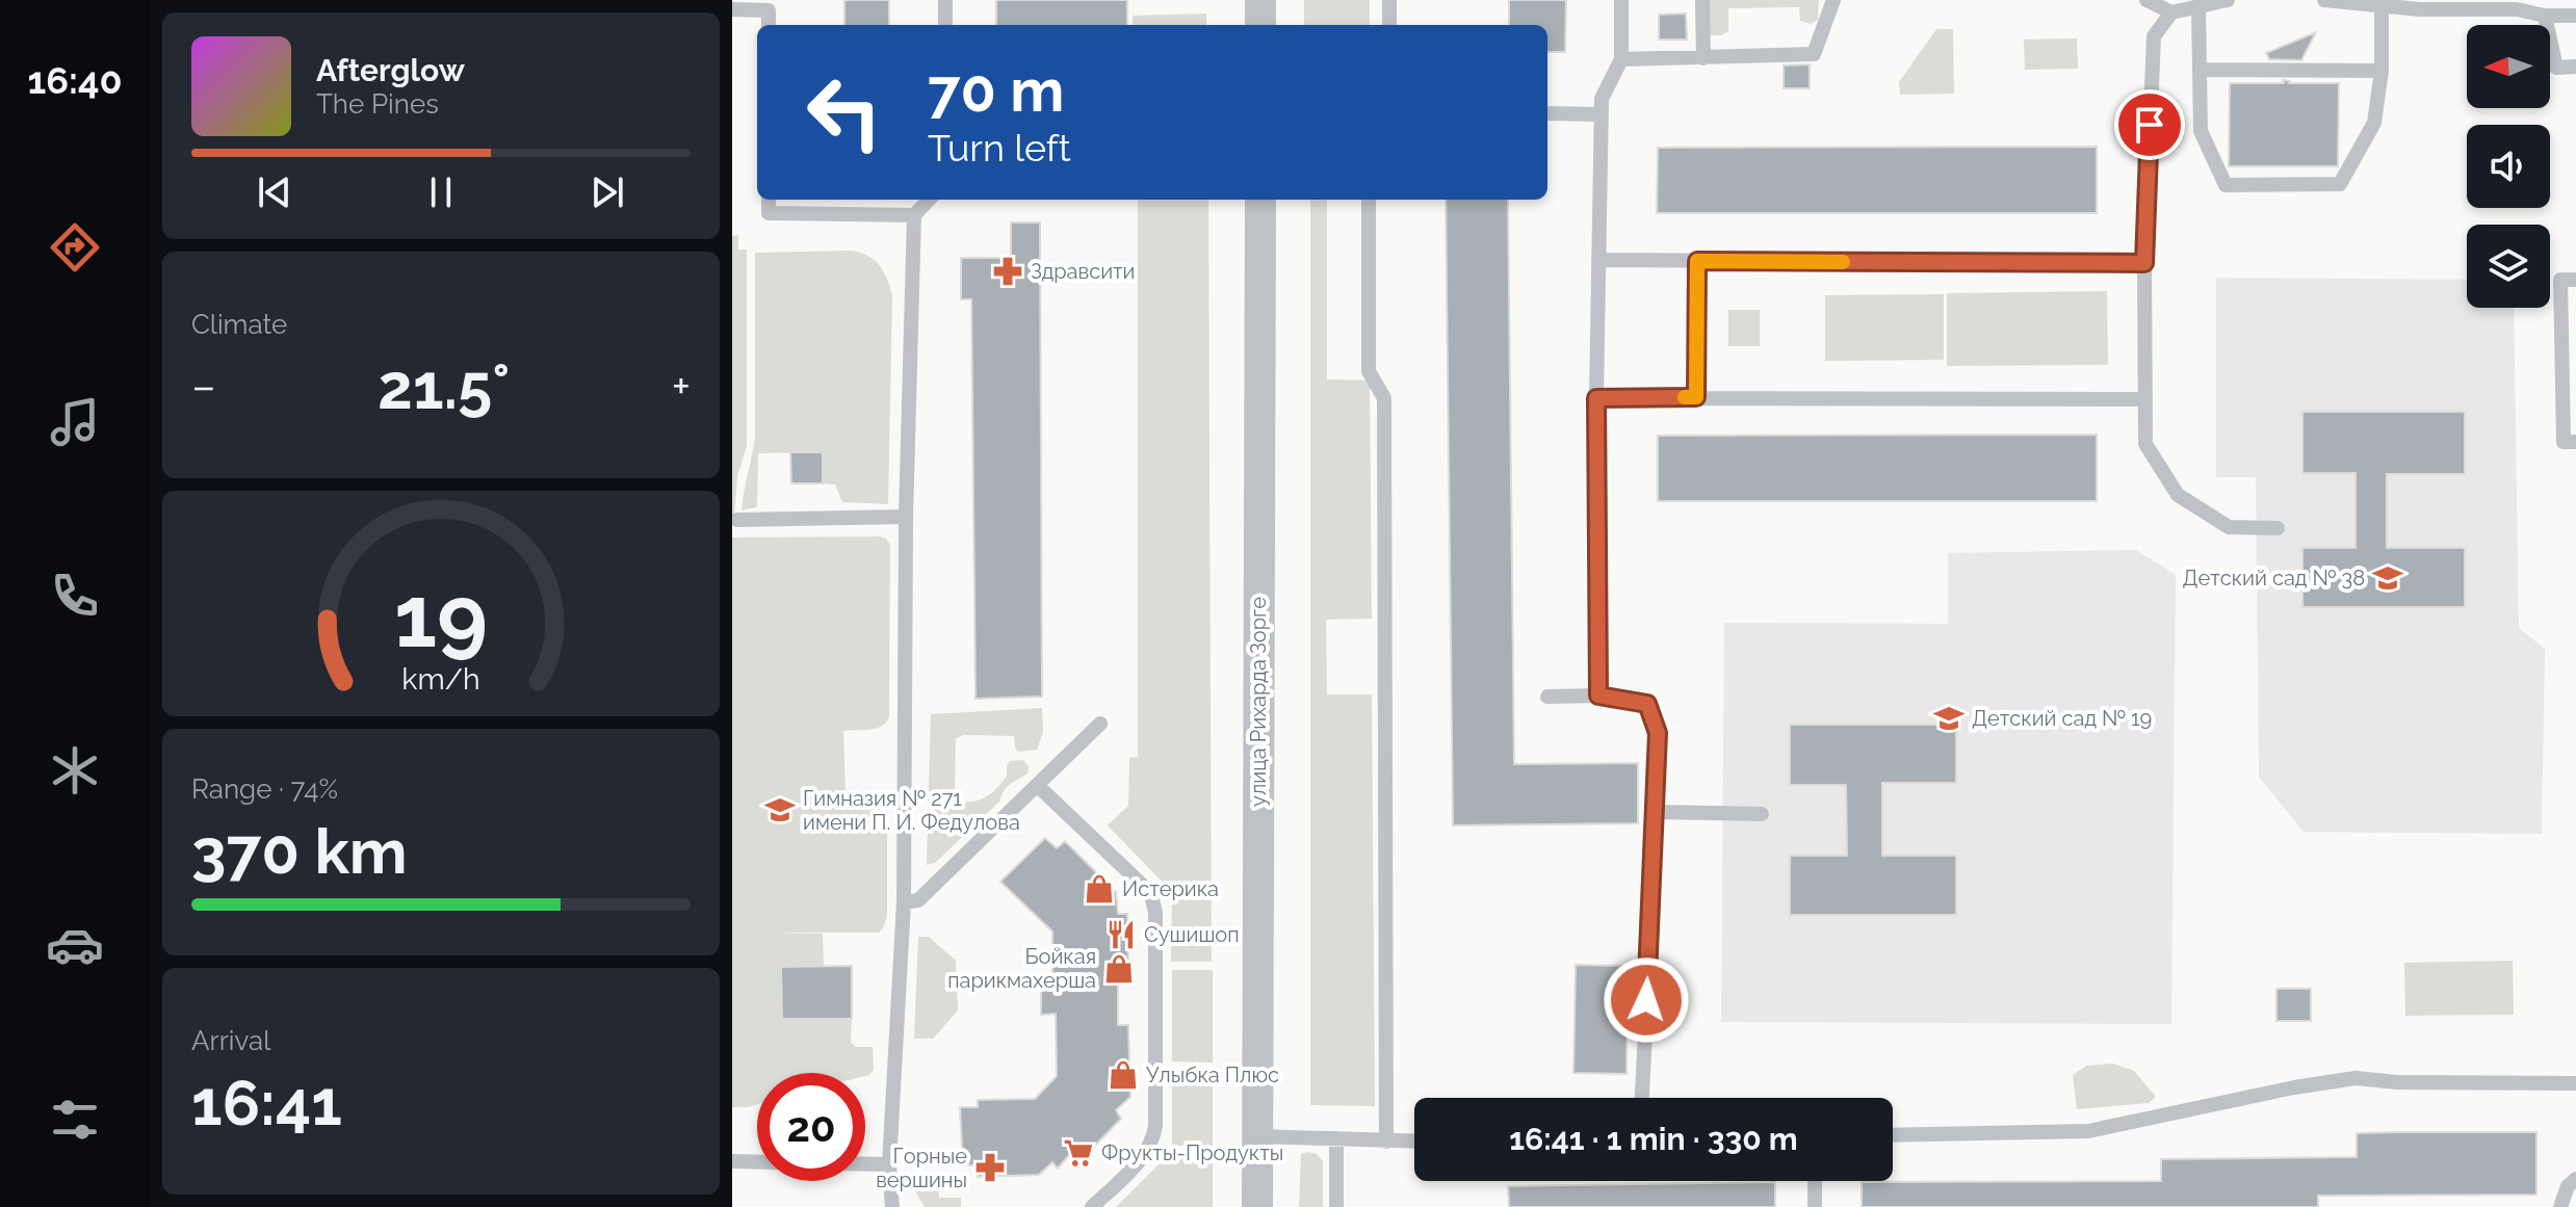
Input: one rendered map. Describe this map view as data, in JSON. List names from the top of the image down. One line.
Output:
{"streets":{"street":["улица Рихарда Зорге"]},"places":{"pharmacy":["Здравсити","Горные вершины"],"school or university":["Детский сад № 38","Детский сад № 19","Гимназия № 271 имени П. И. Федулова"],"shop":["Истерика","Бойкая парикмахерша","Улыбка Плюс"],"restaurant":["Сушишоп"],"supermarket":["Фрукты-Продукты"]},"north":"left","page":{"tabs":"16:40","turn":["70 m","Turn left"],"song":["Afterglow","The Pines"],"tile":["Climate",["Range · 74%","370 km"],["Arrival","16:41"]],"heat":["−","21.5°","+"],"limit":"20","trip":"16:41 · 1 min · 330 m","gauge":["19","km/h"]}}
